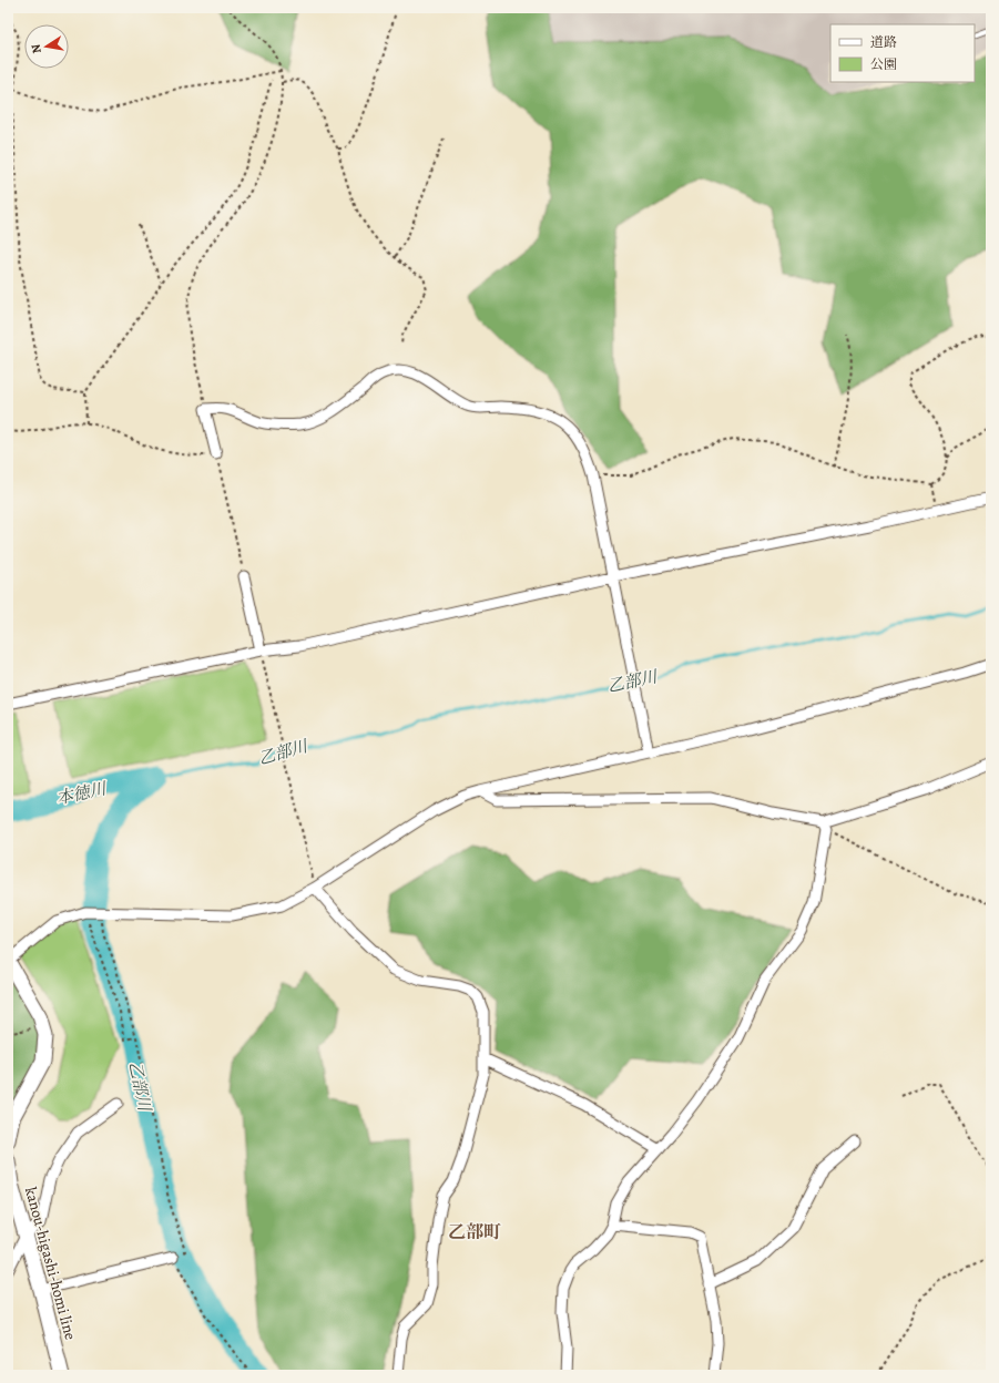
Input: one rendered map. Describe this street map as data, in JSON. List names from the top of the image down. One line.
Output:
{"streets":{"main road":["kanou-higashi-homi line"]},"districts":["乙部町"],"water":["乙部川","本徳川"],"legend":["道路","公園"],"north":"left"}
